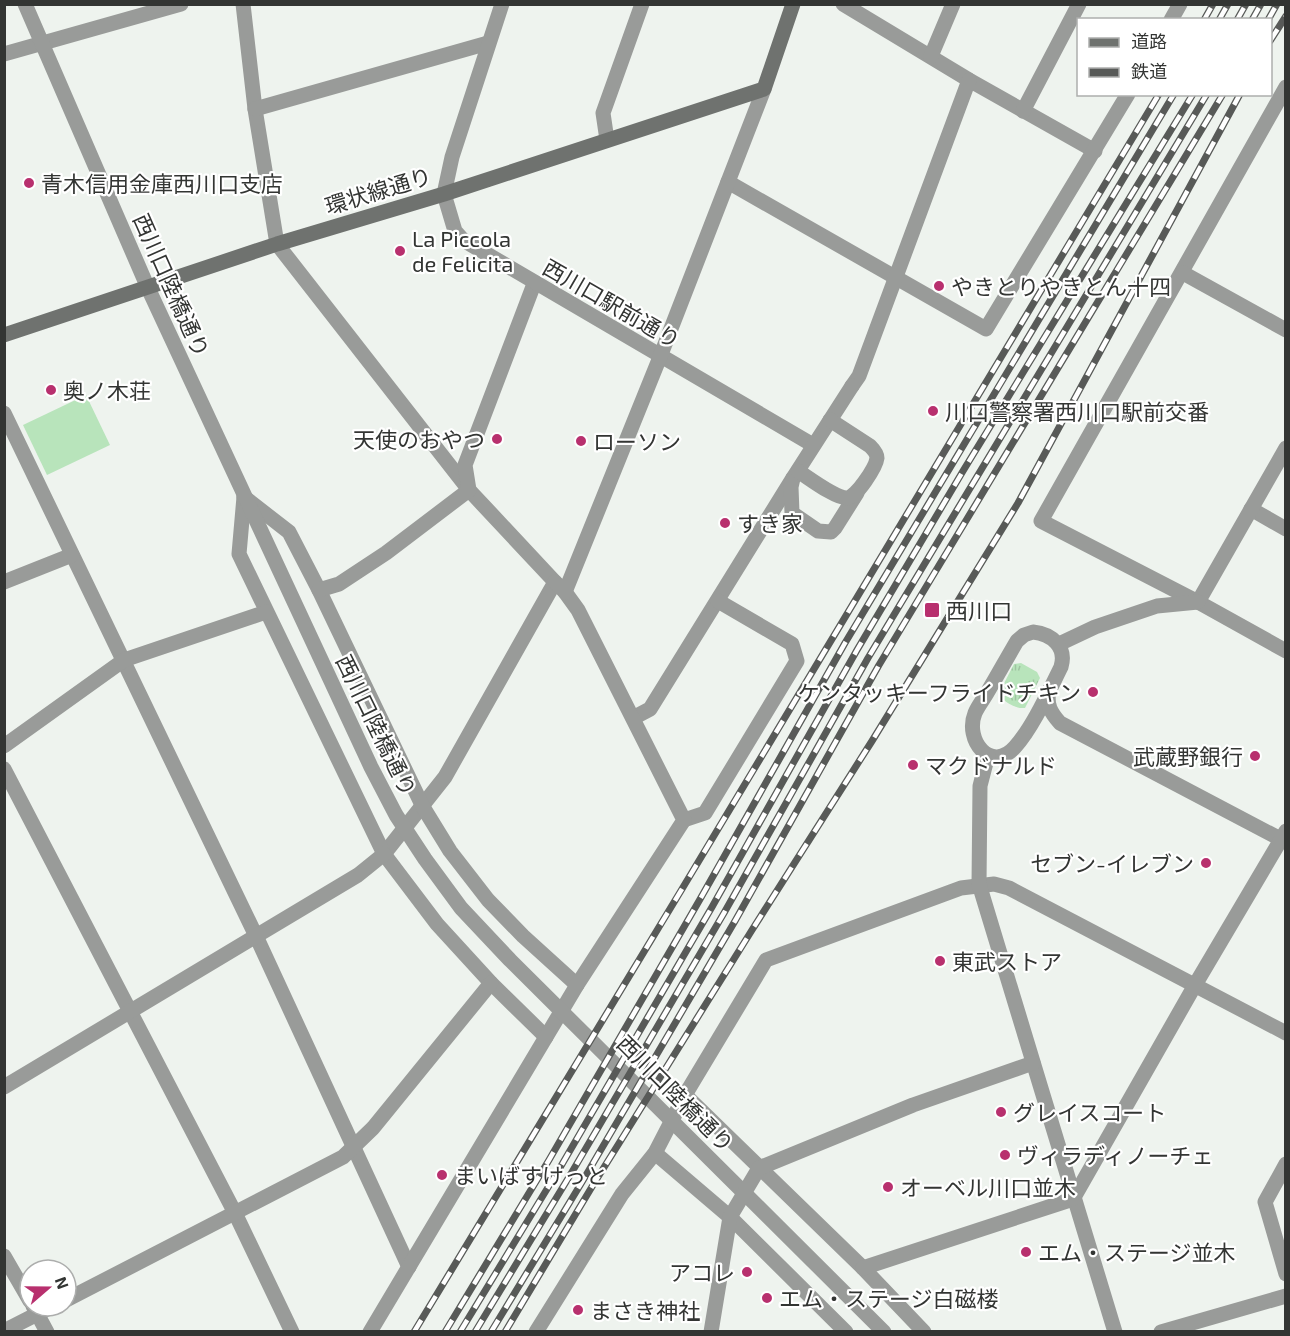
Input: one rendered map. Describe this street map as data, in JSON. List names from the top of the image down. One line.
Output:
{"streets":{"main road":["環状線通り"],"street":["西川口陸橋通り","西川口駅前通り"]},"crossings":[["環状線通り","西川口陸橋通り"],["環状線通り","西川口駅前通り"]],"places":{"other":["青木信用金庫西川口支店","La Piccola de Felicita","やきとりやきとん十四","奥ノ木荘","川口警察署西川口駅前交番","天使のおやつ","ローソン","すき家","ケンタッキーフライドチキン","武蔵野銀行","マクドナルド","セブン-イレブン","東武ストア","グレイスコート","ヴィラディノーチェ","まいばすけっと","オーベル川口並木","エム・ステージ並木","アコレ","エム・ステージ白磁楼","まさき神社"],"transit":["西川口"]},"legend":["道路","鉄道"],"north":"right"}
